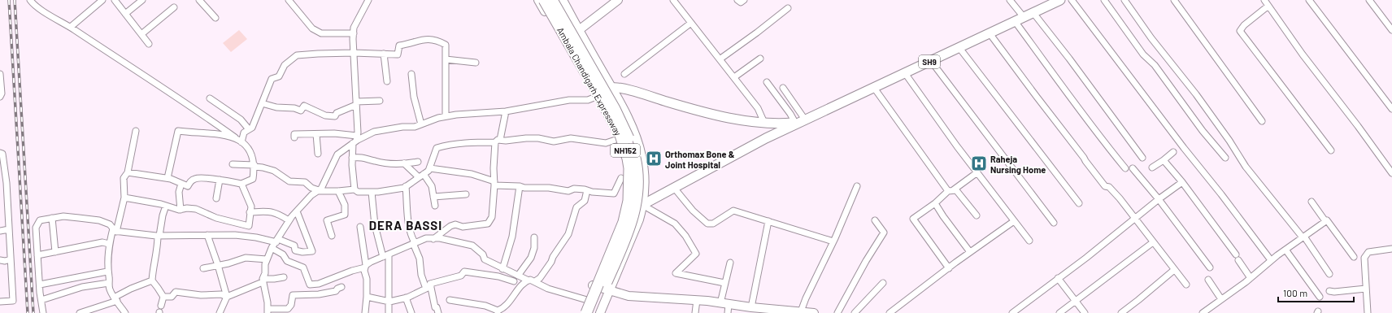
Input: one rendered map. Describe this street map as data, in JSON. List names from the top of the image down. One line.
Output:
{"streets":{"highway":["Ambala Chandigarh Expressway","NH152"],"main road":["SH9"]},"districts":["DERA BASSI"],"places":{"hospital":["Orthomax Bone & Joint Hospital","Raheja Nursing Home"]},"scale_bar":"100 m"}
